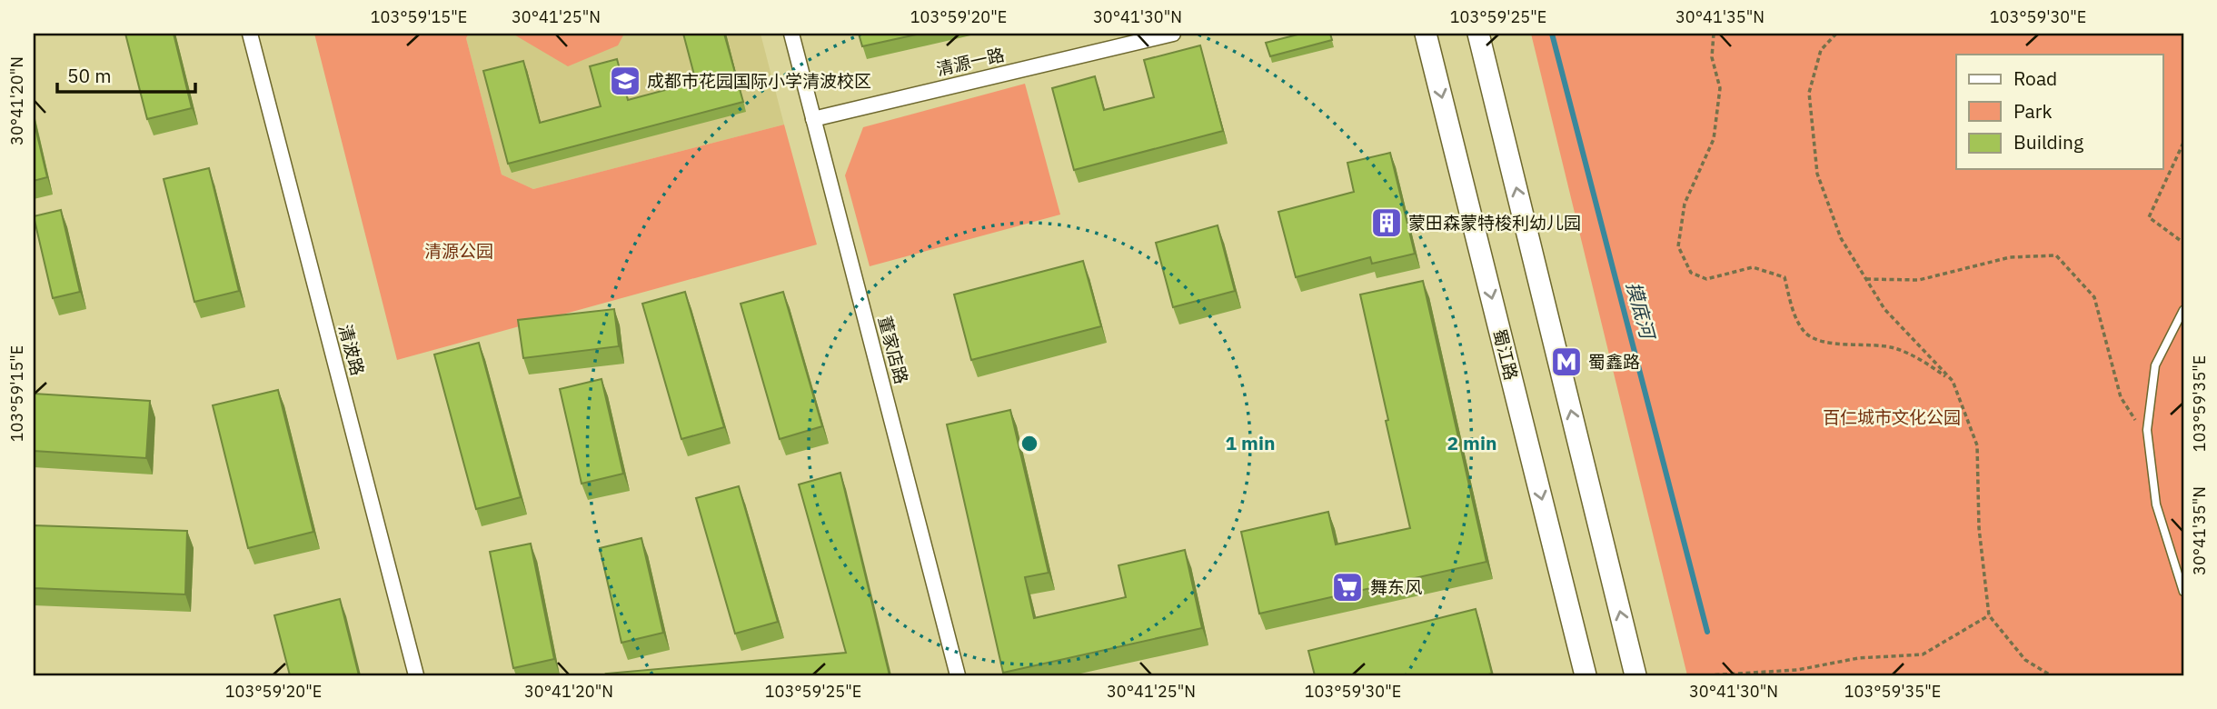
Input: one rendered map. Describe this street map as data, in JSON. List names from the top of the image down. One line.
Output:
{"streets":{"street":["清源一路","清波路","董家店路","蜀江路"]},"crossings":[["清源一路","董家店路"]],"water":["摸底河"],"parks":["清源公园","百仁城市文化公园"],"places":{"school or university":["成都市花园国际小学清波校区"],"building":["蒙田森蒙特梭利幼儿园"],"metro station":["蜀鑫路"],"supermarket":["舞东风"]},"legend":["Road","Park","Building"],"scale_bar":"50 m","coordinates":["103°59'15\"E","30°41'25\"N","103°59'20\"E","30°41'30\"N","103°59'25\"E","30°41'35\"N","103°59'30\"E","30°41'20\"N","103°59'35\"E"],"rings":["1 min","2 min"]}
